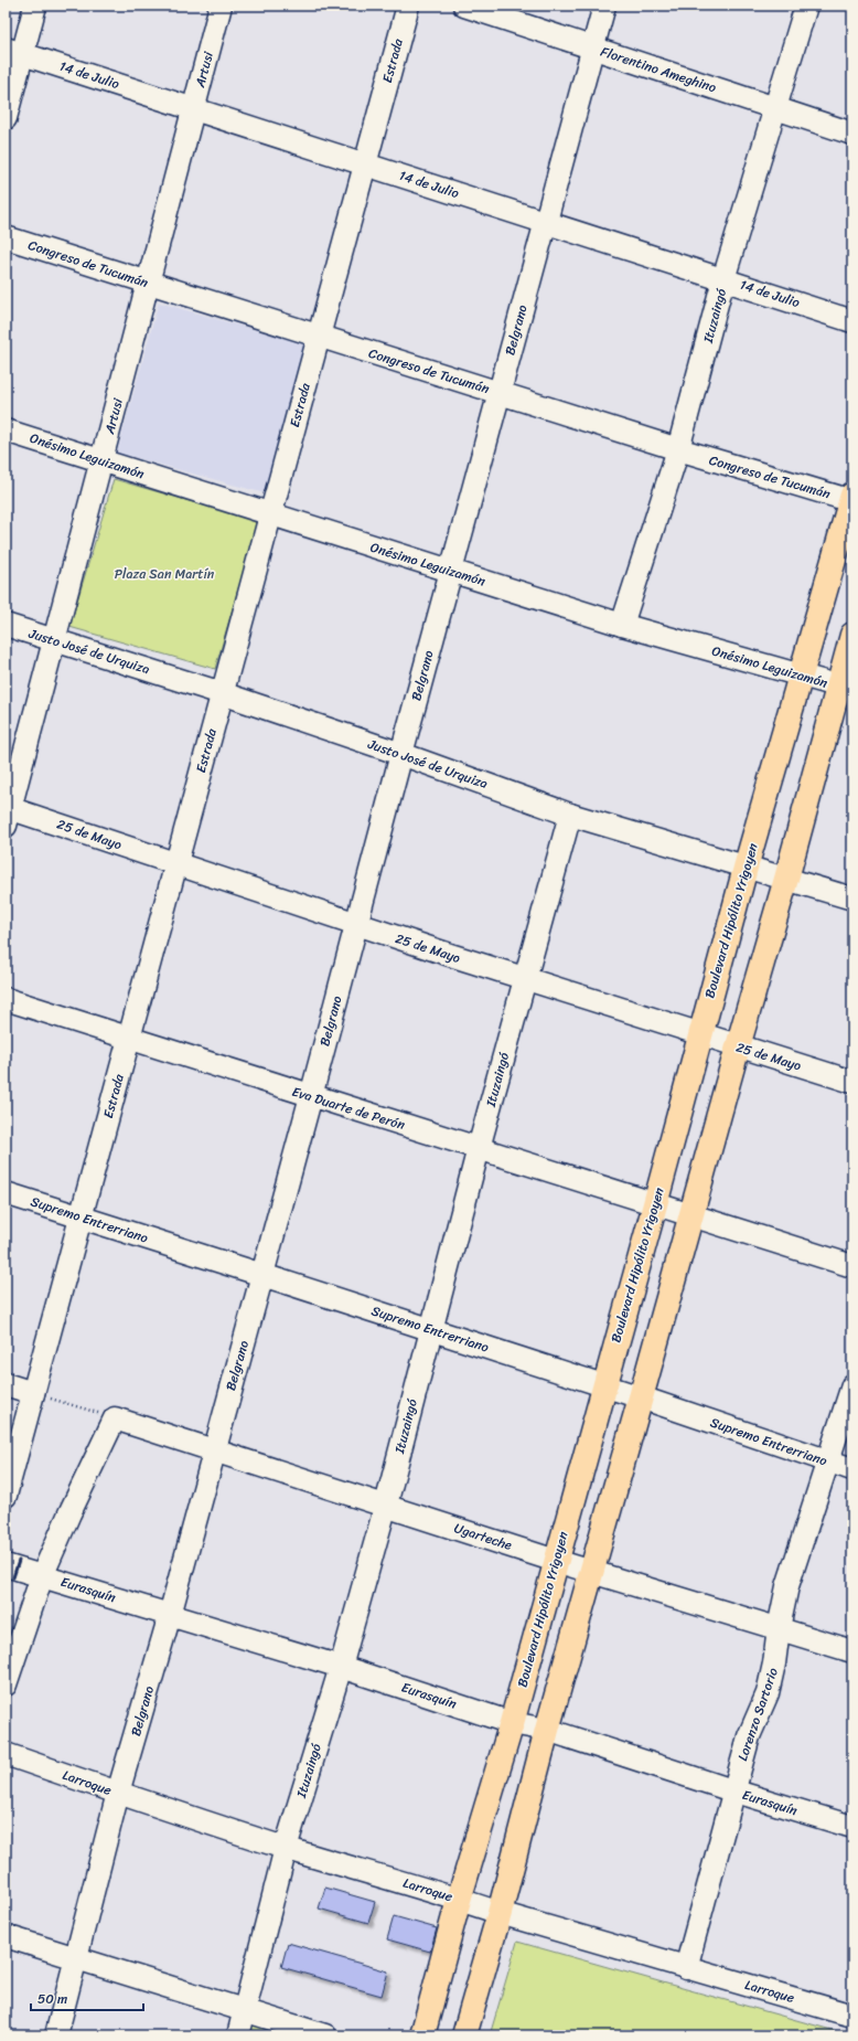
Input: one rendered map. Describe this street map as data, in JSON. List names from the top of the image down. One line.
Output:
{"streets":{"main road":["Boulevard Hipólito Yrigoyen"],"street":["Estrada","Artusi","Florentino Ameghino","14 de Julio","Congreso de Tucumán","Ituzaingó","Belgrano","Onésimo Leguizamón","Justo José de Urquiza","25 de Mayo","Eva Duarte de Perón","Supremo Entrerriano","Ugarteche","Eurasquín","Lorenzo Sartorio","Larroque"]},"crossings":[["Estrada","14 de Julio"],["Estrada","Congreso de Tucumán"],["Estrada","Onésimo Leguizamón"],["Estrada","Justo José de Urquiza"],["Estrada","25 de Mayo"],["Estrada","Eva Duarte de Perón"],["Estrada","Supremo Entrerriano"],["Artusi","14 de Julio"],["Artusi","Congreso de Tucumán"],["Artusi","Onésimo Leguizamón"],["Artusi","Justo José de Urquiza"],["Artusi","25 de Mayo"],["Florentino Ameghino","Ituzaingó"],["Florentino Ameghino","Belgrano"],["14 de Julio","Ituzaingó"],["14 de Julio","Belgrano"],["Congreso de Tucumán","Ituzaingó"],["Congreso de Tucumán","Belgrano"],["Congreso de Tucumán","Boulevard Hipólito Yrigoyen"],["Ituzaingó","Onésimo Leguizamón"],["Ituzaingó","Justo José de Urquiza"],["Ituzaingó","25 de Mayo"],["Ituzaingó","Eva Duarte de Perón"],["Ituzaingó","Supremo Entrerriano"],["Ituzaingó","Ugarteche"],["Ituzaingó","Eurasquín"],["Ituzaingó","Larroque"],["Belgrano","Onésimo Leguizamón"],["Belgrano","Justo José de Urquiza"],["Belgrano","25 de Mayo"],["Belgrano","Eva Duarte de Perón"],["Belgrano","Supremo Entrerriano"],["Belgrano","Ugarteche"],["Belgrano","Eurasquín"],["Belgrano","Larroque"],["Onésimo Leguizamón","Boulevard Hipólito Yrigoyen"],["Justo José de Urquiza","Boulevard Hipólito Yrigoyen"],["25 de Mayo","Boulevard Hipólito Yrigoyen"],["Boulevard Hipólito Yrigoyen","Eva Duarte de Perón"],["Boulevard Hipólito Yrigoyen","Supremo Entrerriano"],["Boulevard Hipólito Yrigoyen","Ugarteche"],["Boulevard Hipólito Yrigoyen","Eurasquín"],["Boulevard Hipólito Yrigoyen","Larroque"],["Supremo Entrerriano","Lorenzo Sartorio"],["Ugarteche","Lorenzo Sartorio"],["Eurasquín","Lorenzo Sartorio"],["Lorenzo Sartorio","Larroque"]],"parks":["Plaza San Martín"],"scale_bar":"50 m"}
